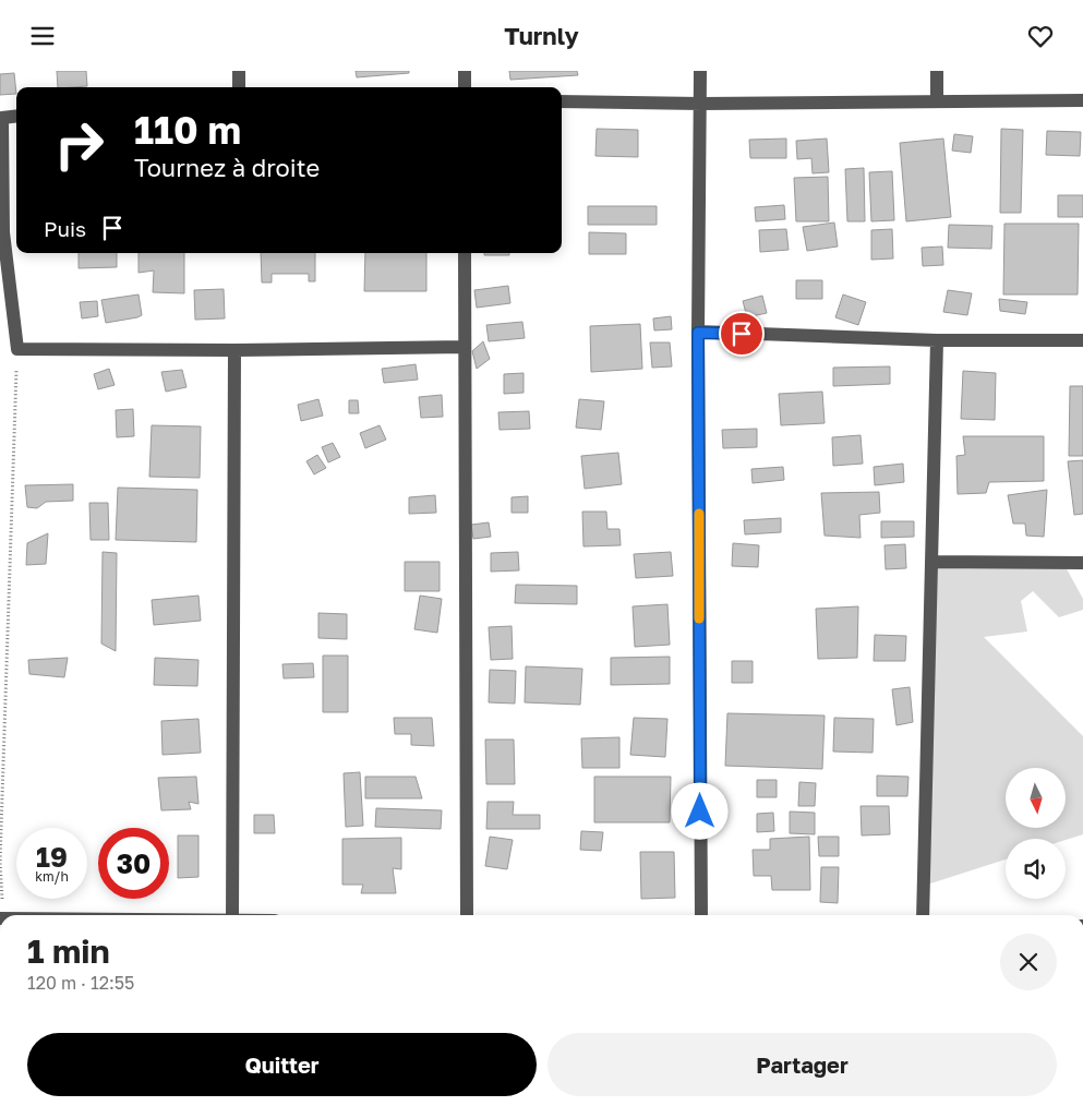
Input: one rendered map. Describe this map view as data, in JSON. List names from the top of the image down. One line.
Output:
{"north":"bottom","page":{"header":"Turnly","turn":["110 m","Tournez à droite"],"then":"Puis","speed":"19 km/h","limit":"30","heading":["1 min","120 m · 12:55"],"buttons":["Quitter","Partager"]}}
